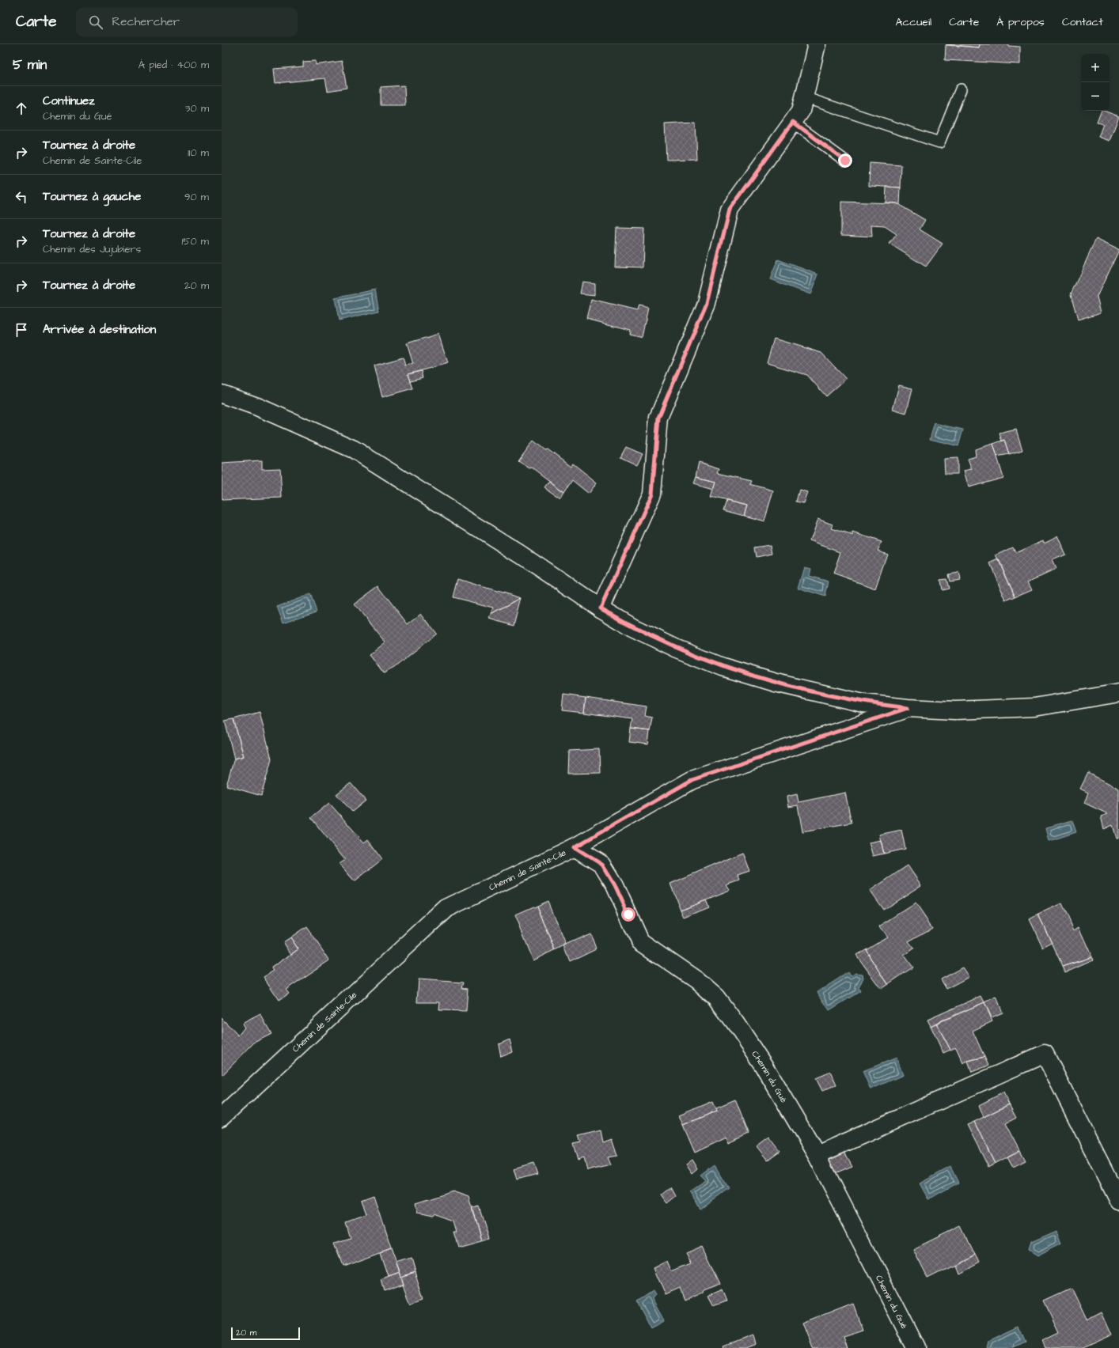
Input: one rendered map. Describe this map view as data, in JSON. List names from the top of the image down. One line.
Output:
{"streets":{"street":["Chemin de Sainte-Cile","Chemin du Gué"]},"crossings":[["Chemin de Sainte-Cile","Chemin du Gué"]],"scale_bar":"20 m","page":{"header":"Carte","search":"Rechercher","nav":["Accueil","Carte","À propos","Contact"],"heading":["5 min","À pied · 400 m"],"map_buttons":["+","−"],"list":[["Continuez","Chemin du Gué","30 m"],["Tournez à droite","Chemin de Sainte-Cile","110 m"],["Tournez à gauche","90 m"],["Tournez à droite","Chemin des Jujubiers","150 m"],["Tournez à droite","20 m"],"Arrivée à destination"],"scale":"20 m"}}
